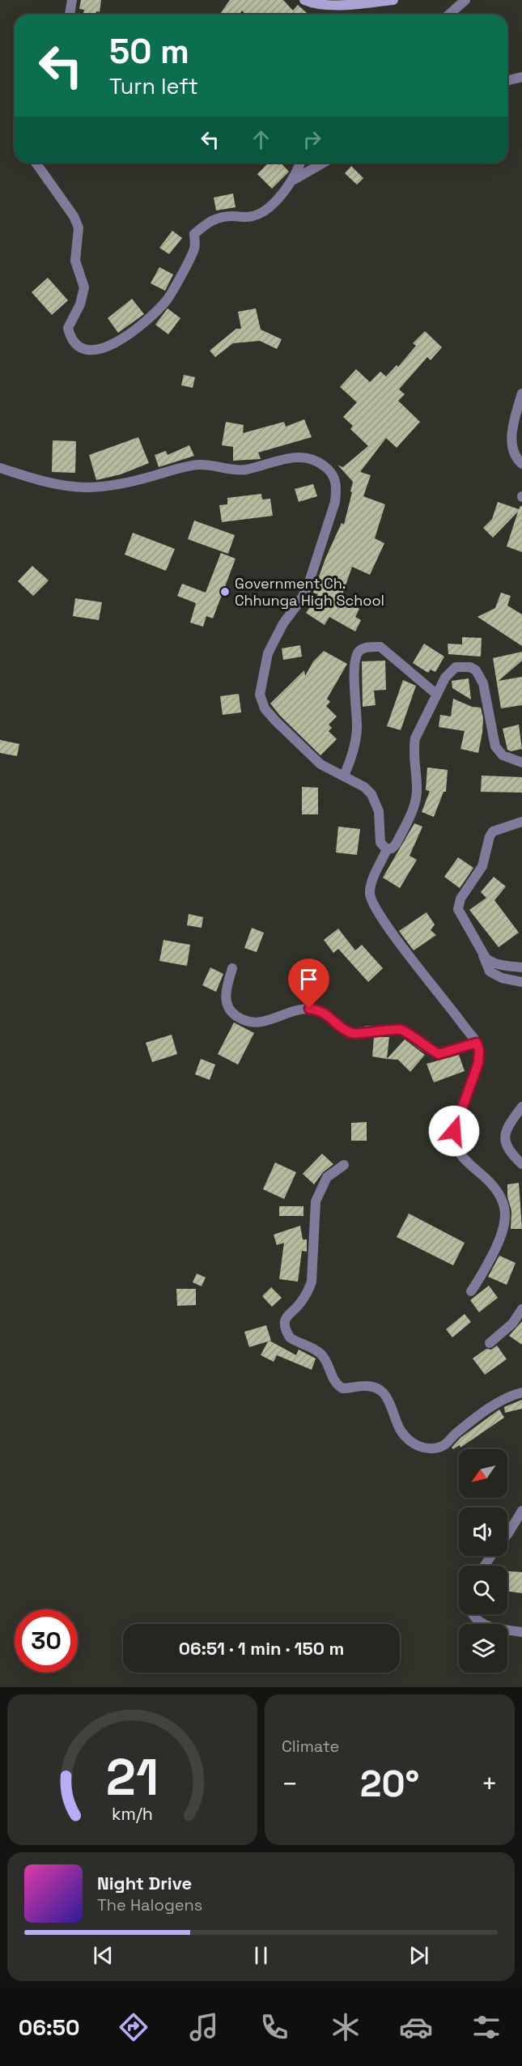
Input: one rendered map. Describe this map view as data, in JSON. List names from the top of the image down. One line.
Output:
{"places":["Government Ch. Chhunga High School"],"north":"bottom left","page":{"turn":["50 m","Turn left"],"limit":"30","trip":"06:51 · 1 min · 150 m","tile":"Climate","heat":["−","20°","+"],"song":["Night Drive","The Halogens"],"tabs":"06:50","gauge":["21","km/h"]}}
